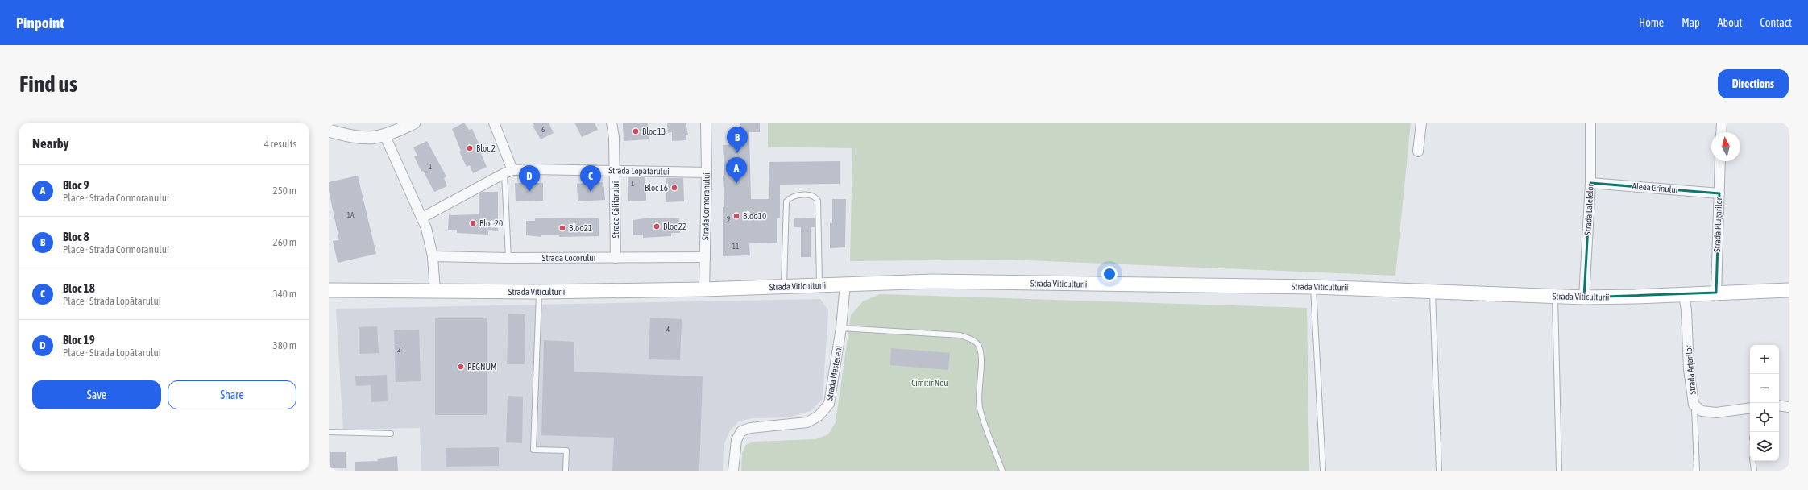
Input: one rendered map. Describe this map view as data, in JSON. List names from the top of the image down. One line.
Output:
{"streets":{"main road":["Strada Viticulturii"],"street":["Strada Lopătarului","Aleea Crinului","Strada Cormoranului","Strada Călifarului","Strada Lalelelor","Strada Plugarilor","Strada Cocorului","Strada Arțarilor","Strada Mesteceni"]},"crossings":[["Strada Lopătarului","Strada Cormoranului"],["Strada Lopătarului","Strada Călifarului"],["Aleea Crinului","Strada Lalelelor"],["Aleea Crinului","Strada Plugarilor"],["Strada Cormoranului","Strada Cocorului"],["Strada Cormoranului","Strada Viticulturii"],["Strada Călifarului","Strada Cocorului"],["Strada Lalelelor","Strada Viticulturii"],["Strada Plugarilor","Strada Viticulturii"],["Strada Viticulturii","Strada Arțarilor"],["Strada Viticulturii","Strada Mesteceni"]],"parks":["Cimitir Nou"],"places":["Bloc 13","Bloc 2","Bloc 16","Bloc 10","Bloc 20","Bloc 22","Bloc 21","REGNUM"],"house_numbers":["6","1","1","1A","9","11","4","2"],"north":"top","page":{"header":"Pinpoint","nav":["Home","Map","About","Contact"],"buttons":["Directions",["Save","Share"]],"title":"Find us","heading":["Nearby","4 results"],"pins":["B","A","C","D"],"list":[{"mark":"A","name":"Bloc 9","note":"Place · Strada Cormoranului","value":"250 m"},{"mark":"B","name":"Bloc 8","note":"Place · Strada Cormoranului","value":"260 m"},{"mark":"C","name":"Bloc 18","note":"Place · Strada Lopătarului","value":"340 m"},{"mark":"D","name":"Bloc 19","note":"Place · Strada Lopătarului","value":"380 m"}],"map_buttons":["+","−"]}}
